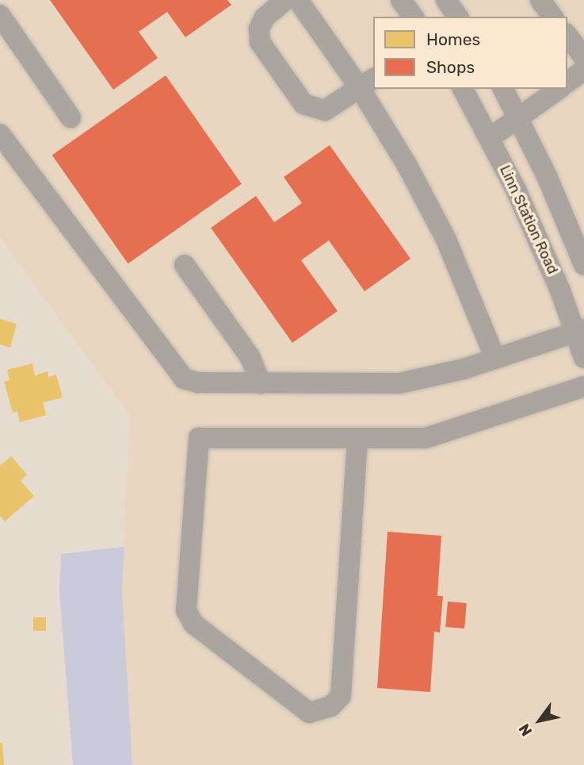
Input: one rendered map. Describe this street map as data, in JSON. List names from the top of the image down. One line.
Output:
{"streets":{"street":["Linn Station Road"]},"legend":["Homes","Shops"],"north":"bottom left"}
